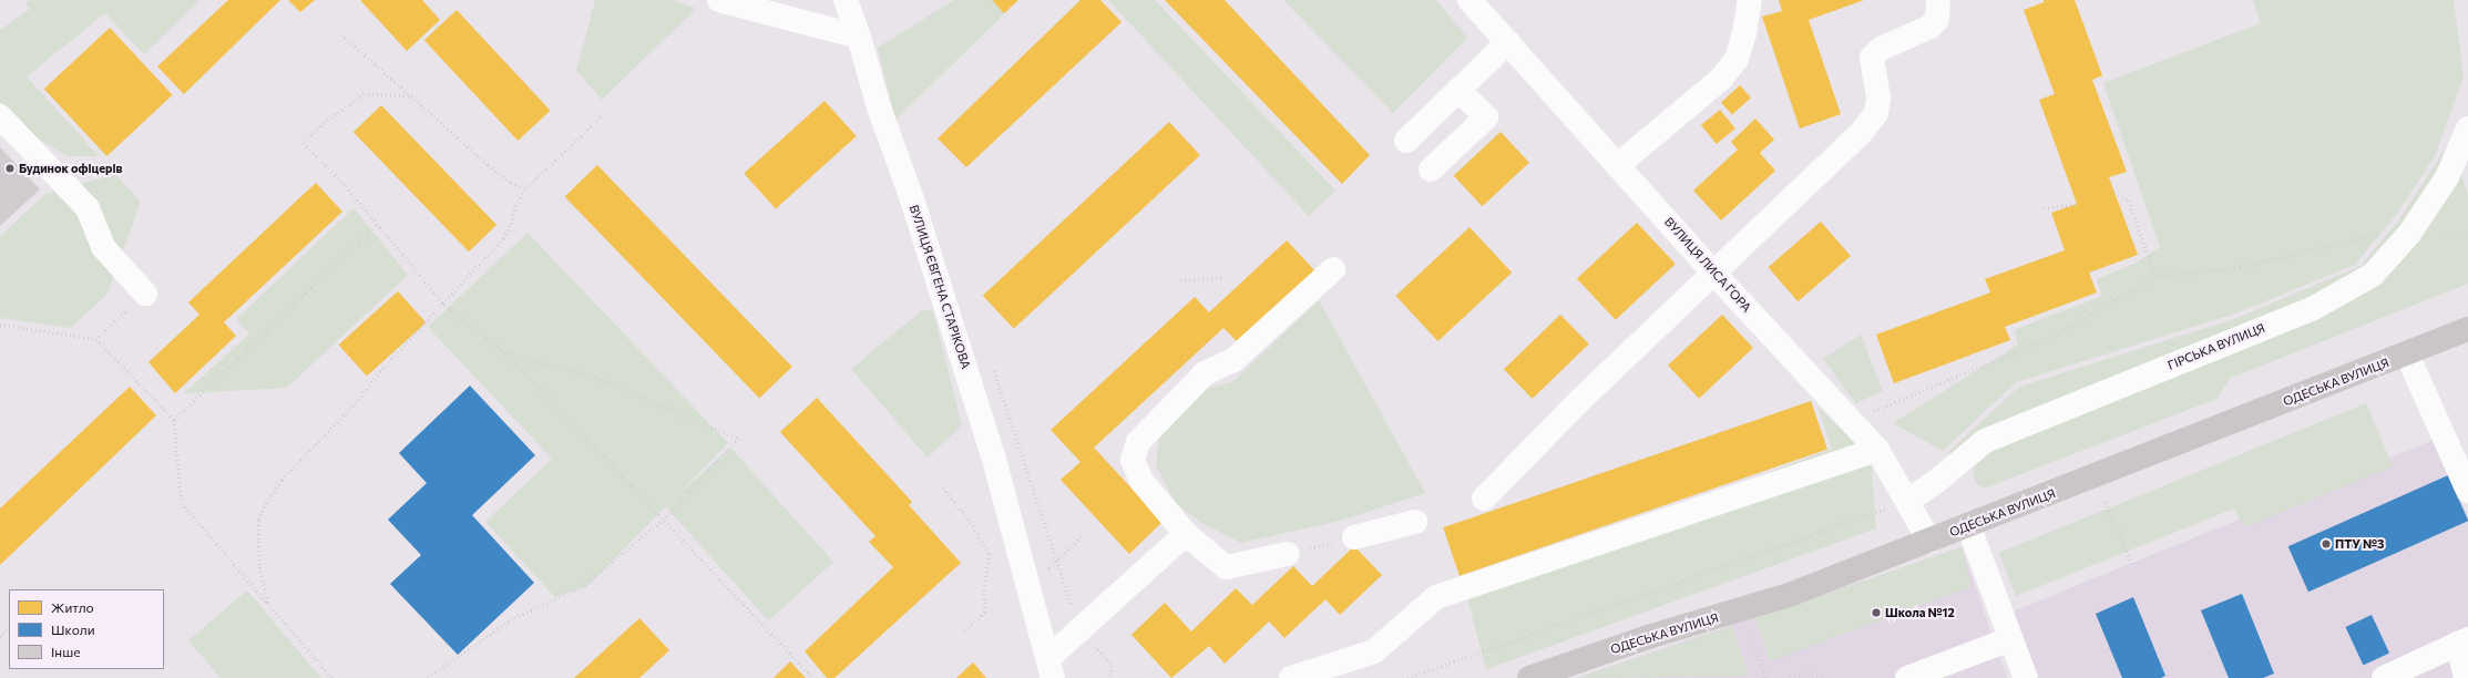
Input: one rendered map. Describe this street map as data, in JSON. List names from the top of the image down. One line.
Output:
{"streets":{"main road":["ОДЕСЬКА ВУЛИЦЯ"],"street":["ВУЛИЦЯ ЛИСА ГОРА","ВУЛИЦЯ ЄВГЕНА СТАРІКОВА","ГІРСЬКА ВУЛИЦЯ"]},"crossings":[["ВУЛИЦЯ ЛИСА ГОРА","ГІРСЬКА ВУЛИЦЯ"],["ВУЛИЦЯ ЛИСА ГОРА","ОДЕСЬКА ВУЛИЦЯ"]],"places":["Будинок офіцерів","ПТУ №3","Школа №12"],"legend":["Житло","Школи","Інше"]}
